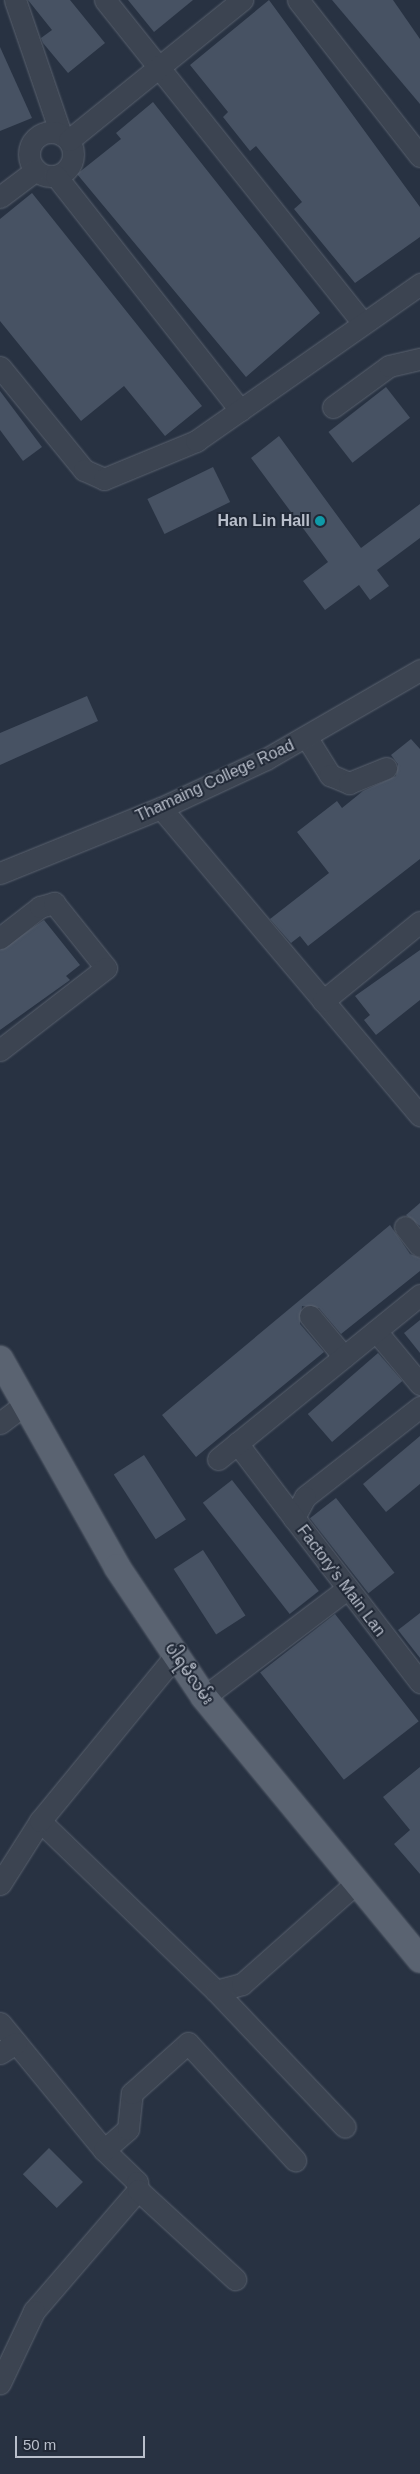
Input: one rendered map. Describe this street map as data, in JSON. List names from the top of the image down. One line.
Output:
{"streets":{"main road":["ပါရမီလမ်း"],"street":["Thamaing College Road","Factory's Main Lan"]},"places":["Han Lin Hall"],"scale_bar":"50 m"}
